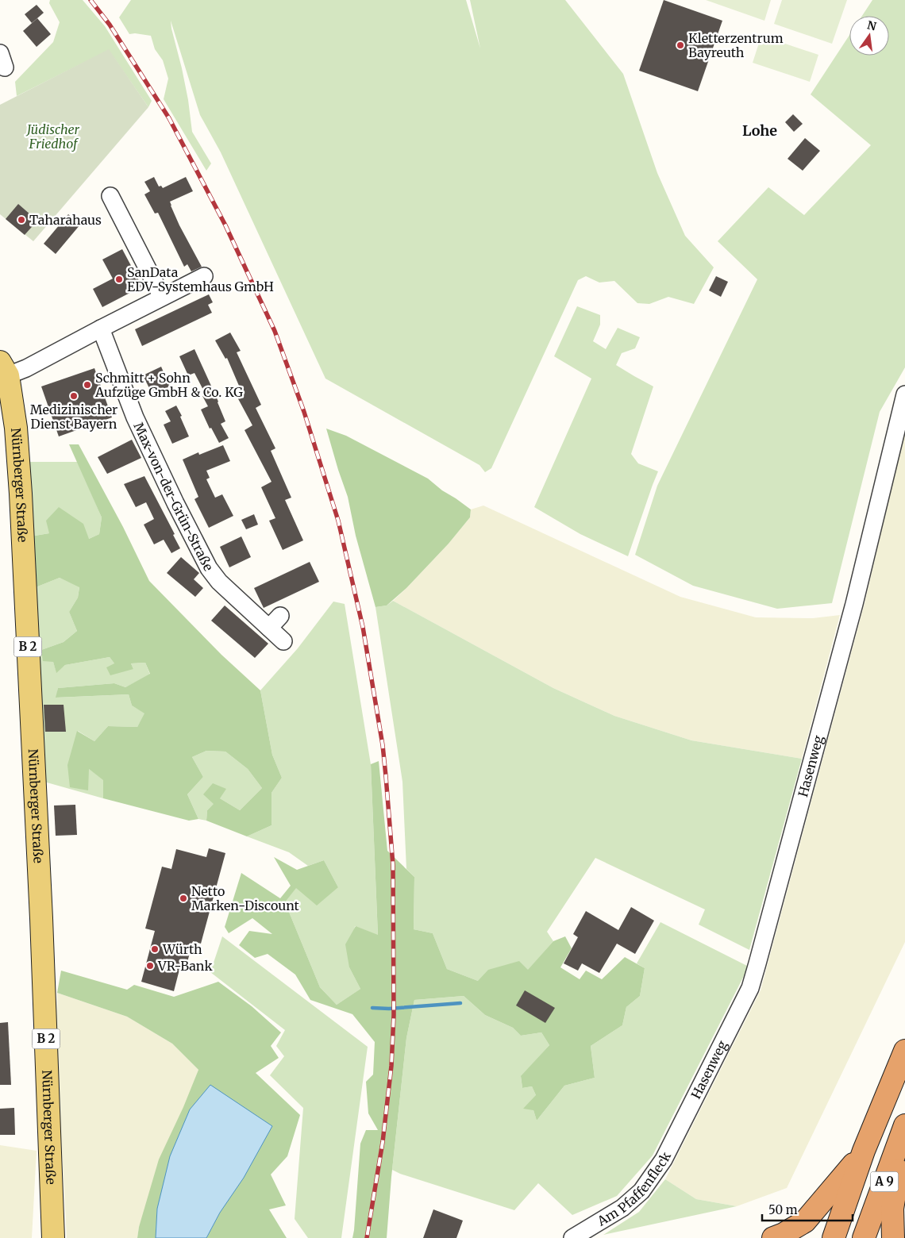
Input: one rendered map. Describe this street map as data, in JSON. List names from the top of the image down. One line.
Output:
{"streets":{"highway":["A 9"],"main road":["Nürnberger Straße","B 2"],"street":["Max-von-der-Grün-Straße","Hasenweg","Am Pfaffenfleck"]},"crossings":[["Nürnberger Straße","Max-von-der-Grün-Straße"],["Hasenweg","Am Pfaffenfleck"]],"districts":["Lohe"],"parks":["Jüdischer Friedhof"],"places":["Kletterzentrum Bayreuth","Taharahaus","SanData EDV-Systemhaus GmbH","Schmitt + Sohn Aufzüge GmbH & Co. KG","Medizinischer Dienst Bayern","Netto Marken-Discount","Würth","VR-Bank"],"scale_bar":"50 m","north":"top"}
